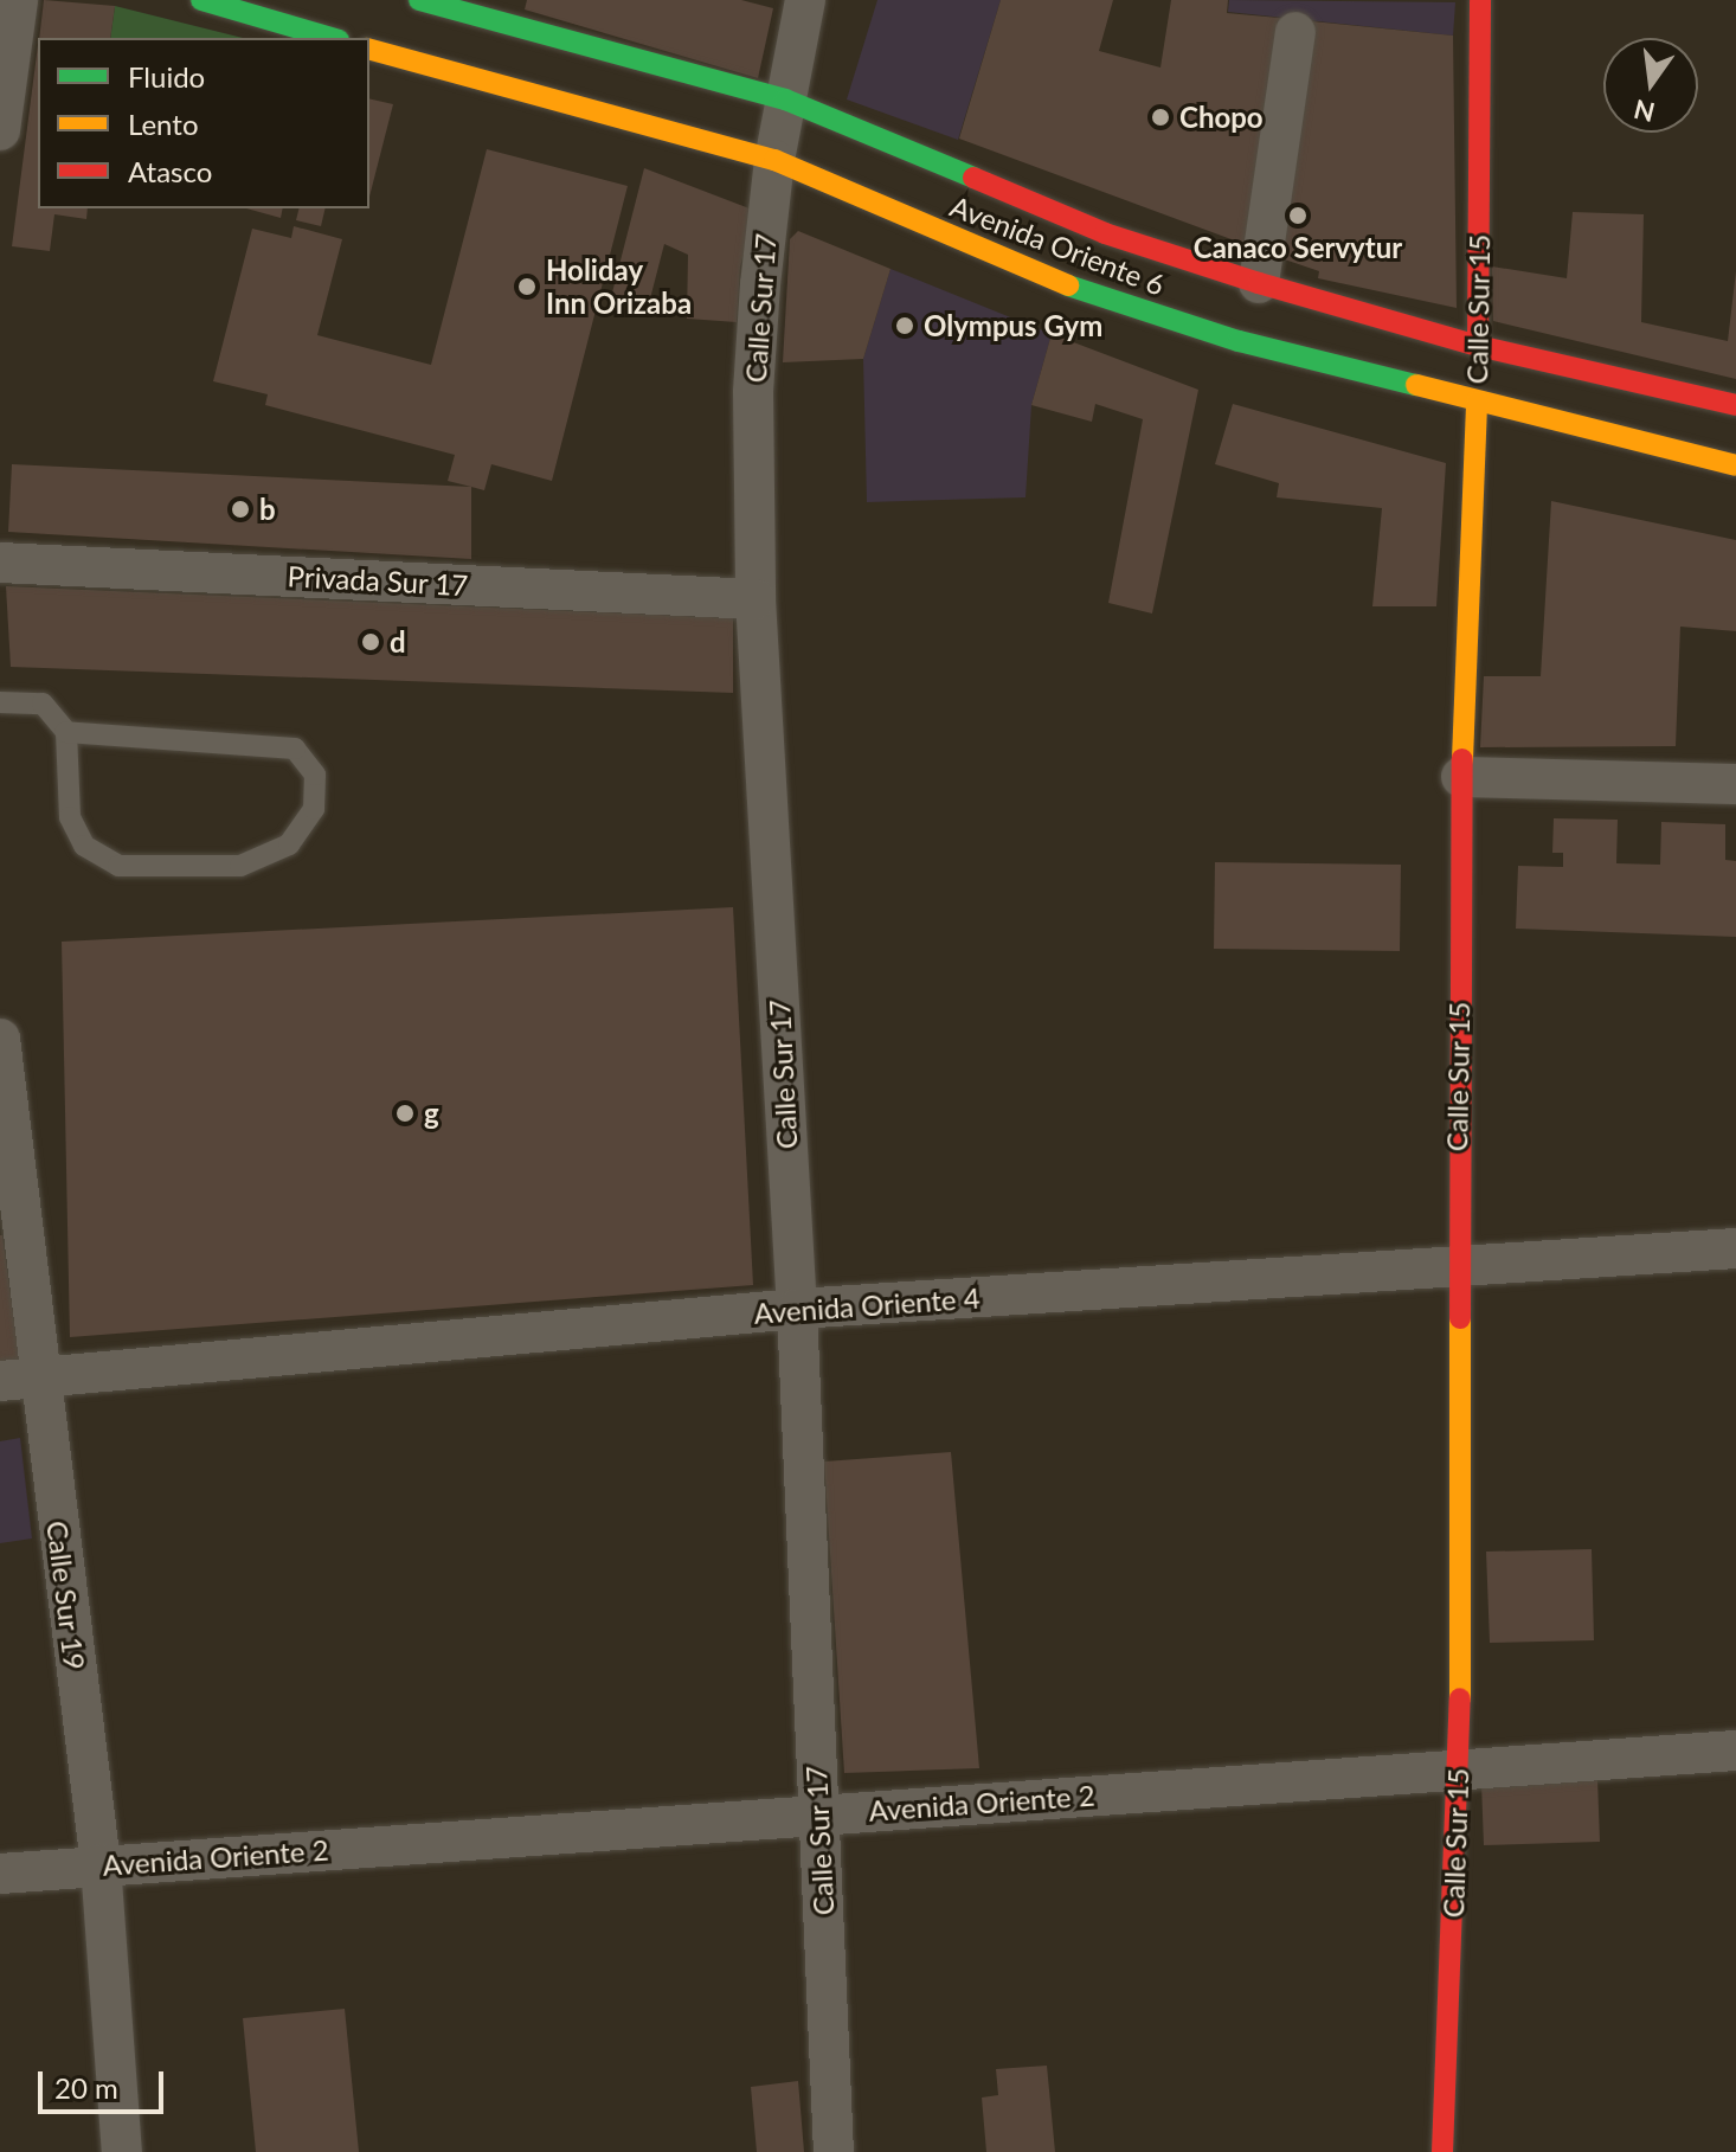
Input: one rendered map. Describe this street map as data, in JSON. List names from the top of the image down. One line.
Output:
{"streets":{"main road":["Avenida Oriente 6","Calle Sur 15"],"street":["Calle Sur 17","Privada Sur 17","Avenida Oriente 4","Calle Sur 19","Avenida Oriente 2"]},"crossings":[["Avenida Oriente 6","Calle Sur 17"],["Avenida Oriente 6","Calle Sur 15"],["Calle Sur 17","Privada Sur 17"],["Calle Sur 17","Avenida Oriente 4"],["Calle Sur 17","Avenida Oriente 2"],["Calle Sur 15","Avenida Oriente 4"],["Calle Sur 15","Avenida Oriente 2"],["Avenida Oriente 4","Calle Sur 19"],["Calle Sur 19","Avenida Oriente 2"]],"places":["Chopo","Canaco Servytur","Holiday Inn Orizaba","Olympus Gym","b","d","g"],"legend":["Fluido","Lento","Atasco"],"scale_bar":"20 m","north":"bottom"}
